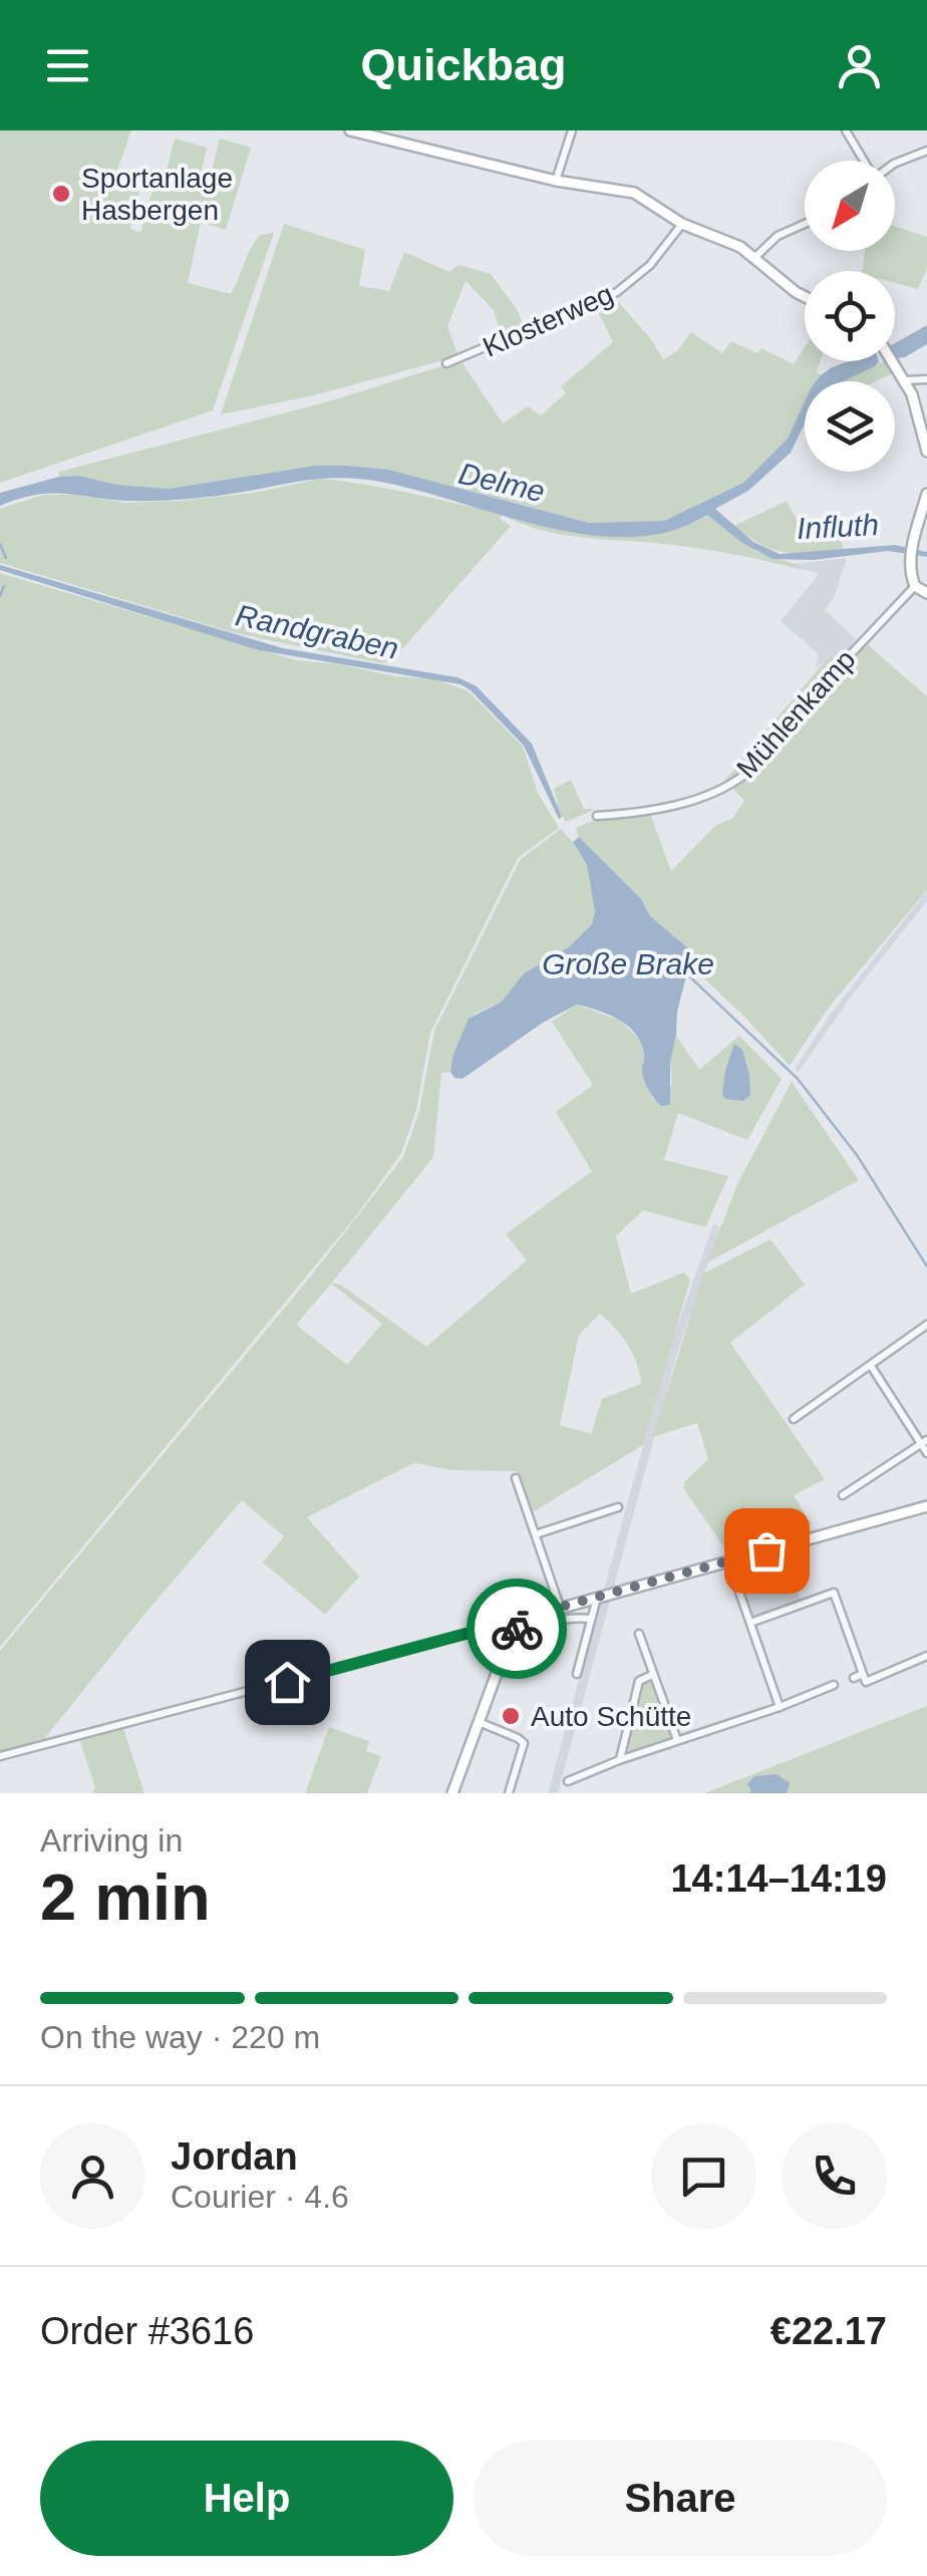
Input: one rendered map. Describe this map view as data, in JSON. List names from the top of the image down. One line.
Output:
{"streets":{"street":["Klosterweg","Mühlenkamp"]},"water":["Delme","Influth","Randgraben","Große Brake"],"places":["Sportanlage Hasbergen","Auto Schütte"],"north":"bottom left","page":{"header":"Quickbag","heading":["2 min","Arriving in","14:14–14:19"],"panel":["Jordan","Courier · 4.6","Order #3616","€22.17"],"bar":"On the way · 220 m","buttons":["Help","Share"]}}
